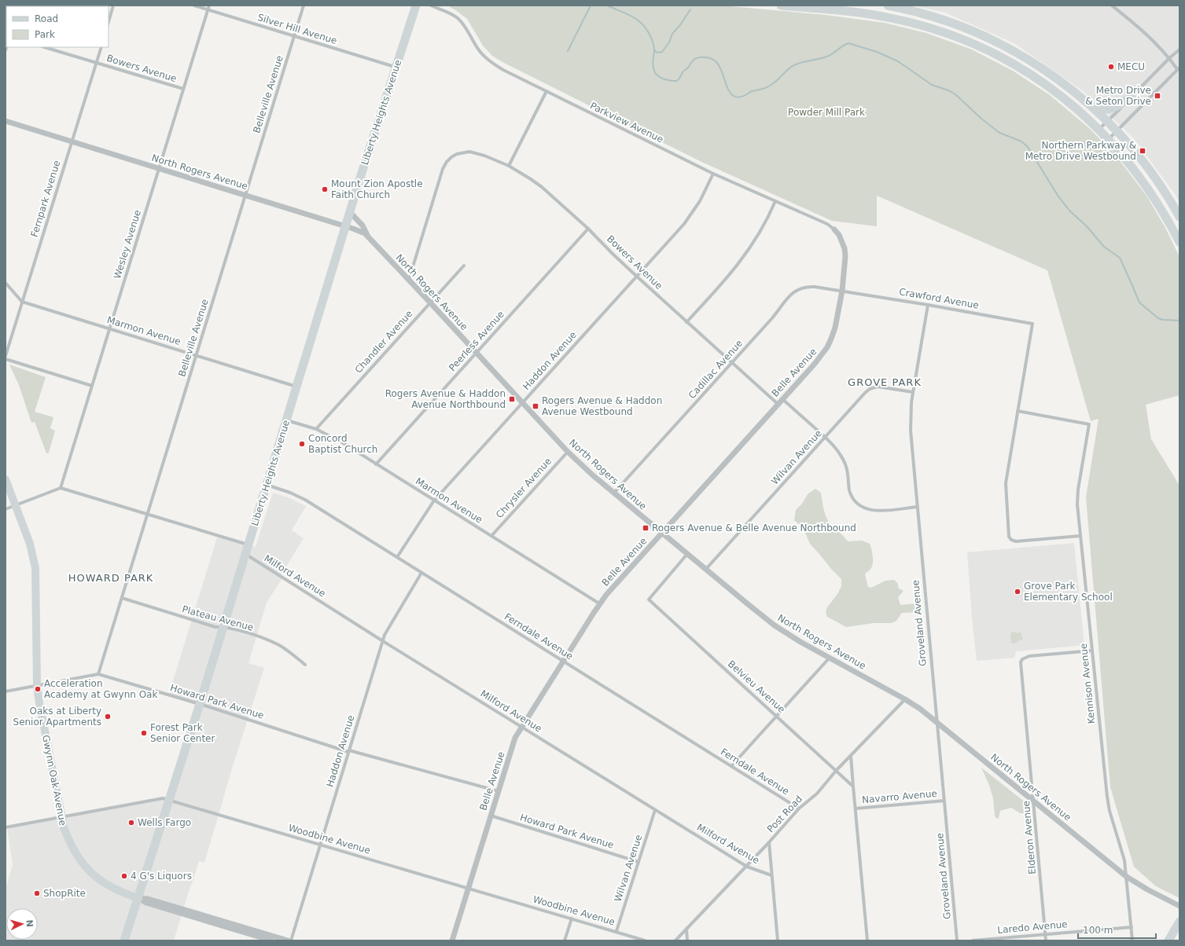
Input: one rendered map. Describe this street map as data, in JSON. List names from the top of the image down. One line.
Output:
{"streets":{"main road":["Liberty Heights Avenue","Gwynn Oak Avenue"],"street":["Silver Hill Avenue","Bowers Avenue","Belleville Avenue","Parkview Avenue","North Rogers Avenue","Fernpark Avenue","Wesley Avenue","Crawford Avenue","Marmon Avenue","Peerless Avenue","Chandler Avenue","Haddon Avenue","Cadillac Avenue","Belle Avenue","Wilvan Avenue","Chrysler Avenue","Milford Avenue","Plateau Avenue","Groveland Avenue","Ferndale Avenue","Kennison Avenue","Belvieu Avenue","Howard Park Avenue","Navarro Avenue","Post Road","Elderon Avenue","Woodbine Avenue","Laredo Avenue"]},"crossings":[["Silver Hill Avenue","Belleville Avenue"],["Silver Hill Avenue","Liberty Heights Avenue"],["Silver Hill Avenue","Wesley Avenue"],["Bowers Avenue","North Rogers Avenue"],["Bowers Avenue","Fernpark Avenue"],["Bowers Avenue","Wesley Avenue"],["Bowers Avenue","Peerless Avenue"],["Bowers Avenue","Haddon Avenue"],["Bowers Avenue","Cadillac Avenue"],["Bowers Avenue","Belle Avenue"],["Belleville Avenue","North Rogers Avenue"],["Belleville Avenue","Marmon Avenue"],["Belleville Avenue","Plateau Avenue"],["Belleville Avenue","Howard Park Avenue"],["Liberty Heights Avenue","North Rogers Avenue"],["Liberty Heights Avenue","Marmon Avenue"],["Liberty Heights Avenue","Milford Avenue"],["Liberty Heights Avenue","Plateau Avenue"],["Liberty Heights Avenue","Ferndale Avenue"],["Liberty Heights Avenue","Howard Park Avenue"],["Liberty Heights Avenue","Gwynn Oak Avenue"],["Liberty Heights Avenue","Woodbine Avenue"],["Parkview Avenue","Haddon Avenue"],["Parkview Avenue","Belle Avenue"],["North Rogers Avenue","Fernpark Avenue"],["North Rogers Avenue","Wesley Avenue"],["North Rogers Avenue","Peerless Avenue"],["North Rogers Avenue","Chandler Avenue"],["North Rogers Avenue","Haddon Avenue"],["North Rogers Avenue","Cadillac Avenue"],["North Rogers Avenue","Belle Avenue"],["North Rogers Avenue","Wilvan Avenue"],["North Rogers Avenue","Chrysler Avenue"],["North Rogers Avenue","Groveland Avenue"],["North Rogers Avenue","Kennison Avenue"],["North Rogers Avenue","Belvieu Avenue"],["North Rogers Avenue","Post Road"],["North Rogers Avenue","Elderon Avenue"],["Fernpark Avenue","Marmon Avenue"],["Wesley Avenue","Marmon Avenue"],["Crawford Avenue","Cadillac Avenue"],["Crawford Avenue","Belle Avenue"],["Crawford Avenue","Groveland Avenue"],["Crawford Avenue","Kennison Avenue"],["Marmon Avenue","Peerless Avenue"],["Marmon Avenue","Chandler Avenue"],["Marmon Avenue","Haddon Avenue"],["Marmon Avenue","Belle Avenue"],["Marmon Avenue","Chrysler Avenue"],["Haddon Avenue","Milford Avenue"],["Haddon Avenue","Ferndale Avenue"],["Haddon Avenue","Howard Park Avenue"],["Haddon Avenue","Woodbine Avenue"],["Cadillac Avenue","Belle Avenue"],["Belle Avenue","Milford Avenue"],["Belle Avenue","Ferndale Avenue"],["Belle Avenue","Howard Park Avenue"],["Belle Avenue","Woodbine Avenue"],["Wilvan Avenue","Milford Avenue"],["Wilvan Avenue","Groveland Avenue"],["Wilvan Avenue","Howard Park Avenue"],["Wilvan Avenue","Woodbine Avenue"],["Milford Avenue","Post Road"],["Groveland Avenue","Navarro Avenue"],["Ferndale Avenue","Post Road"],["Kennison Avenue","Elderon Avenue"],["Kennison Avenue","Laredo Avenue"],["Belvieu Avenue","Post Road"],["Howard Park Avenue","Gwynn Oak Avenue"],["Gwynn Oak Avenue","Woodbine Avenue"],["Elderon Avenue","Laredo Avenue"]],"districts":["GROVE PARK","HOWARD PARK"],"parks":["Powder Mill Park"],"places":{"other":["MECU","Mount Zion Apostle Faith Church","Concord Baptist Church","Grove Park Elementary School","Acceleration Academy at Gwynn Oak","Oaks at Liberty Senior Apartments","Forest Park Senior Center","Wells Fargo","4 G's Liquors","ShopRite"],"transit":["Metro Drive & Seton Drive","Northern Parkway & Metro Drive Westbound","Rogers Avenue & Haddon Avenue Northbound","Rogers Avenue & Haddon Avenue Westbound","Rogers Avenue & Belle Avenue Northbound"]},"legend":["Road","Park"],"scale_bar":"100 m","north":"right"}
